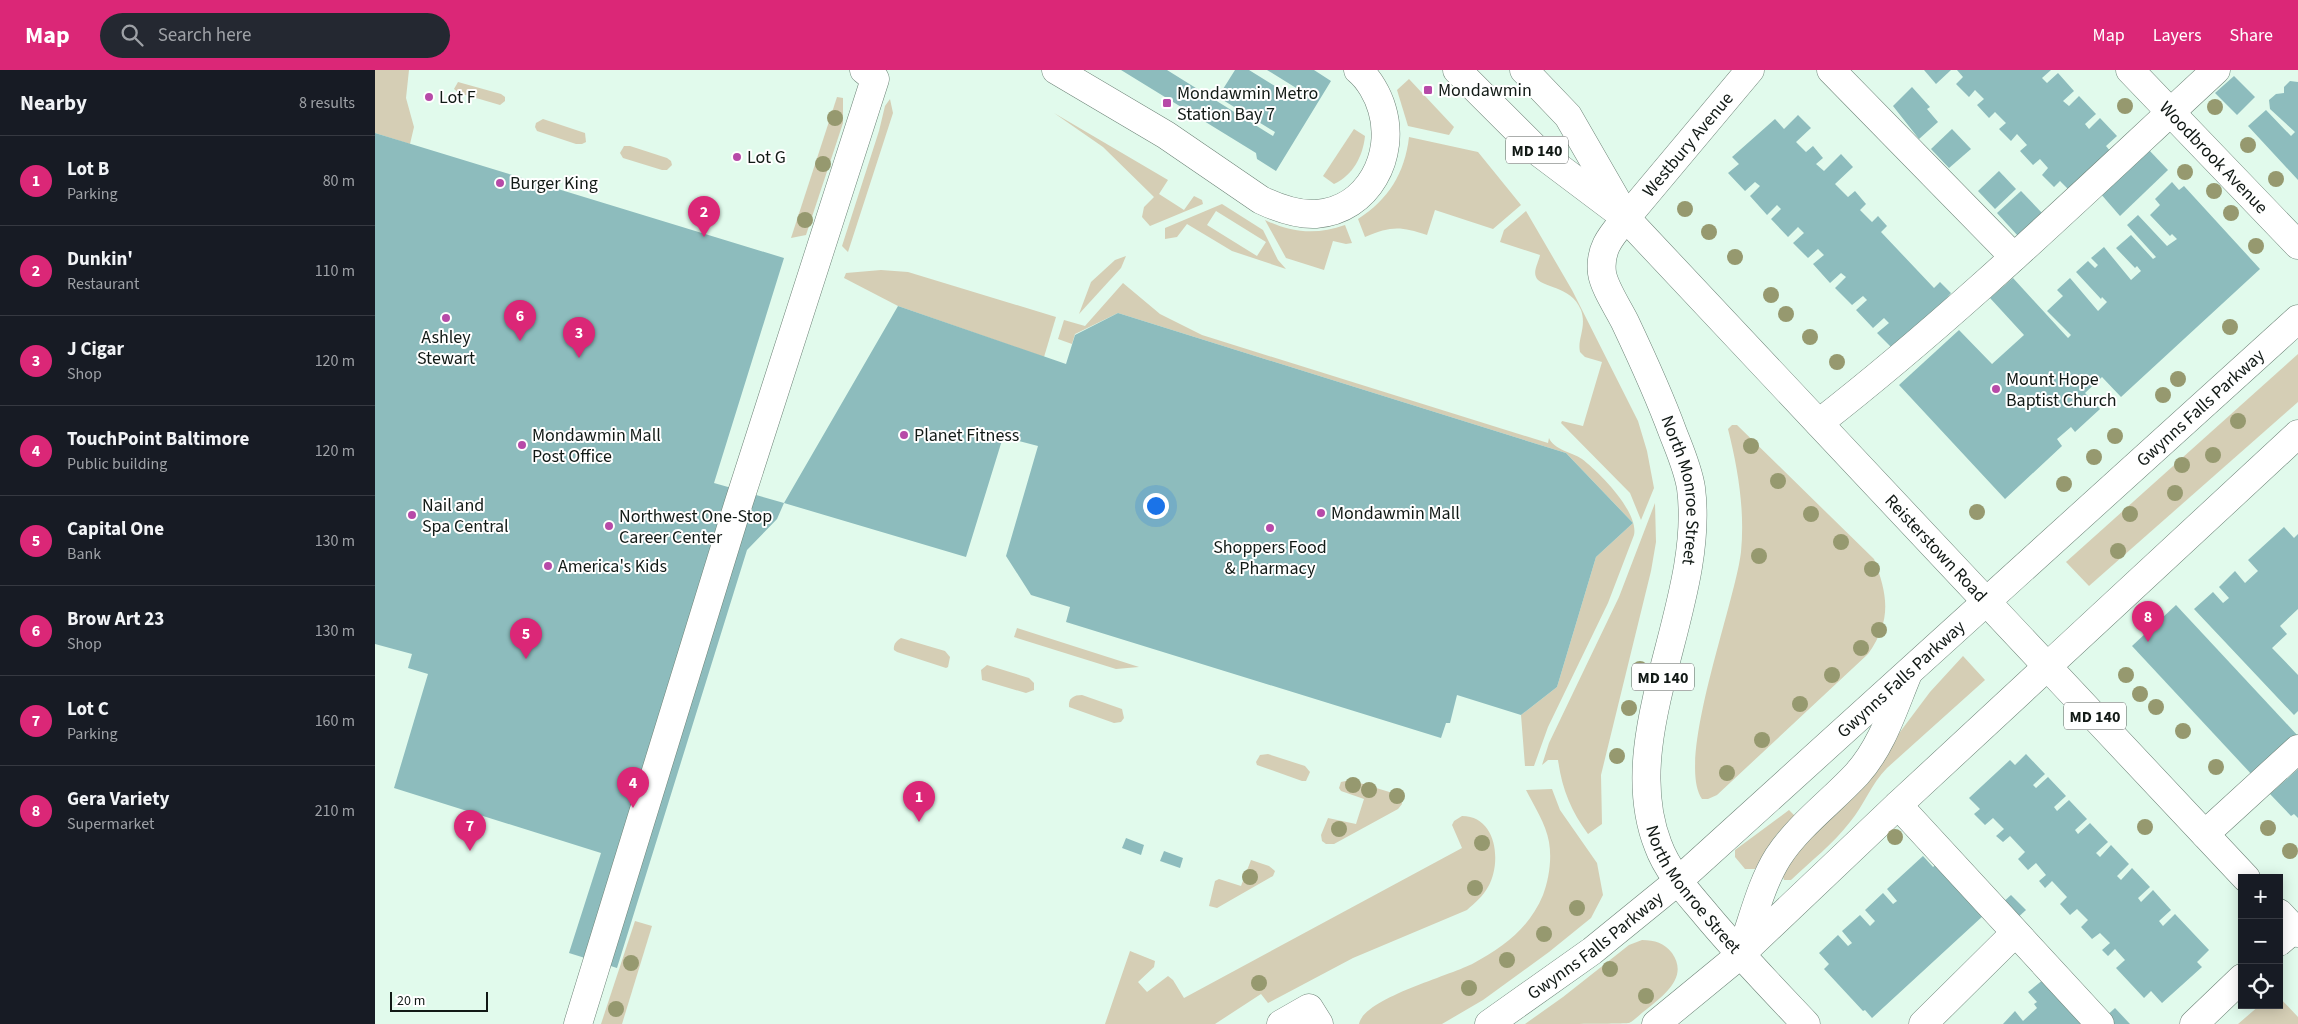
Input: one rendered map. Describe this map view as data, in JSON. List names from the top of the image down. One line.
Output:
{"streets":{"main road":["Westbury Avenue","MD 140","Woodbrook Avenue","Gwynns Falls Parkway","North Monroe Street","Reisterstown Road"]},"crossings":[["Westbury Avenue","North Monroe Street"],["Westbury Avenue","Reisterstown Road"],["Gwynns Falls Parkway","North Monroe Street"],["Gwynns Falls Parkway","Reisterstown Road"],["North Monroe Street","Reisterstown Road"]],"places":{"transit":["Mondawmin","Mondawmin Metro Station Bay 7"],"other":["Lot F","Lot G","Burger King","Ashley Stewart","Mount Hope Baptist Church","Planet Fitness","Mondawmin Mall Post Office","Mondawmin Mall","Nail and Spa Central","Northwest One-Stop Career Center","Shoppers Food & Pharmacy","America's Kids"]},"scale_bar":"20 m","page":{"header":"Map","search":"Search here","nav":["Map","Layers","Share"],"heading":["Nearby","8 results"],"list":[{"mark":"1","name":"Lot B","note":"Parking","value":"80 m"},{"mark":"2","name":"Dunkin'","note":"Restaurant","value":"110 m"},{"mark":"3","name":"J Cigar","note":"Shop","value":"120 m"},{"mark":"4","name":"TouchPoint Baltimore","note":"Public building","value":"120 m"},{"mark":"5","name":"Capital One","note":"Bank","value":"130 m"},{"mark":"6","name":"Brow Art 23","note":"Shop","value":"130 m"},{"mark":"7","name":"Lot C","note":"Parking","value":"160 m"},{"mark":"8","name":"Gera Variety","note":"Supermarket","value":"210 m"}],"pins":["2","6","3","8","5","4","1","7"],"map_buttons":["+","−"],"scale":"20 m"}}
